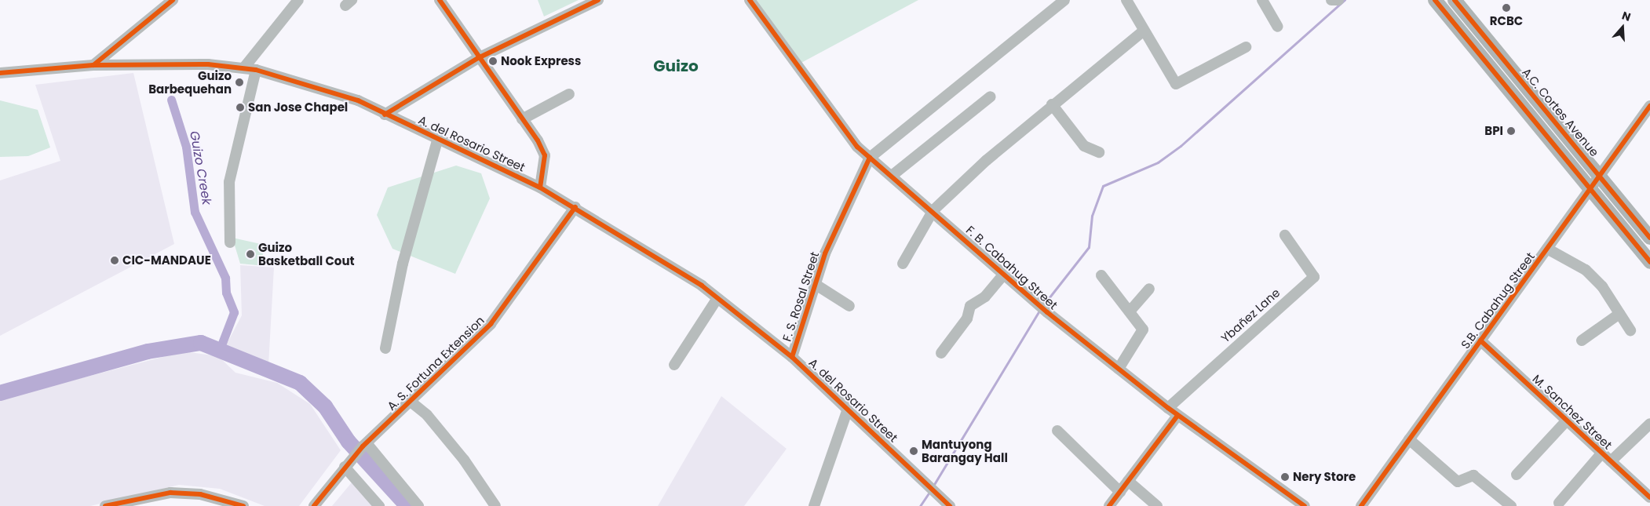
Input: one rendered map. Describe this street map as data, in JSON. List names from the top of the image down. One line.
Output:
{"streets":{"main road":["A.C. Cortes Avenue"],"street":["A. del Rosario Street","F. B. Cabahug Street","F. S. Rosal Street","S.B. Cabahug Street","Ybañez Lane","A. S. Fortuna Extension","M. Sanchez Street"]},"crossings":[["A.C. Cortes Avenue","S.B. Cabahug Street"],["A. del Rosario Street","F. S. Rosal Street"],["A. del Rosario Street","A. S. Fortuna Extension"],["F. B. Cabahug Street","F. S. Rosal Street"],["F. B. Cabahug Street","Ybañez Lane"],["S.B. Cabahug Street","M. Sanchez Street"]],"districts":["Guizo"],"water":["Guizo Creek"],"places":["RCBC","Nook Express","Guizo Barbequehan","San Jose Chapel","BPI","Guizo Basketball Cout","CIC-MANDAUE","Mantuyong Barangay Hall","Nery Store"],"north":"top"}
